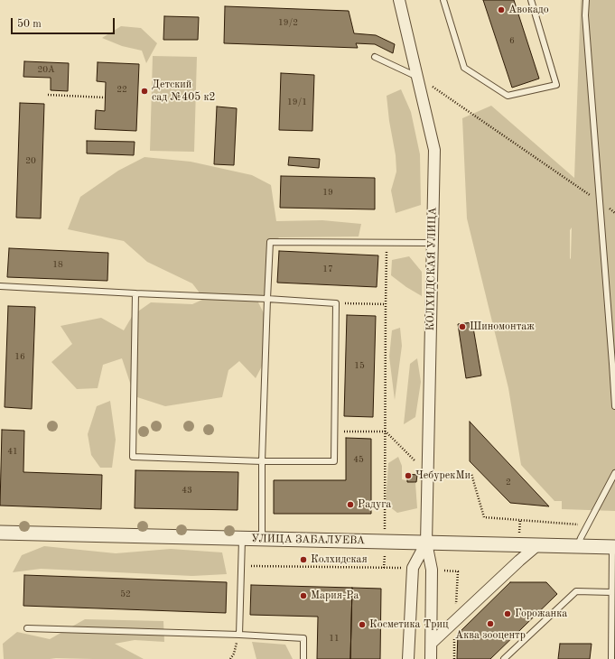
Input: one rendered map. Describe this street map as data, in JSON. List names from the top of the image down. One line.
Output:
{"streets":{"street":["КОЛХИДСКАЯ УЛИЦА","УЛИЦА ЗАБАЛУЕВА"]},"crossings":[["КОЛХИДСКАЯ УЛИЦА","УЛИЦА ЗАБАЛУЕВА"]],"places":["Авокадо","Детский сад №405 к2","Шиномонтаж","ЧебурекМи","Радуга","Колхидская","Мария-Ра","Горожанка","Аква зооцентр","Косметика Триц"],"house_numbers":["19/2","6","20А","22","19/1","20","19","18","17","16","15","41","45","2","43","52","11"],"scale_bar":"50 m"}
